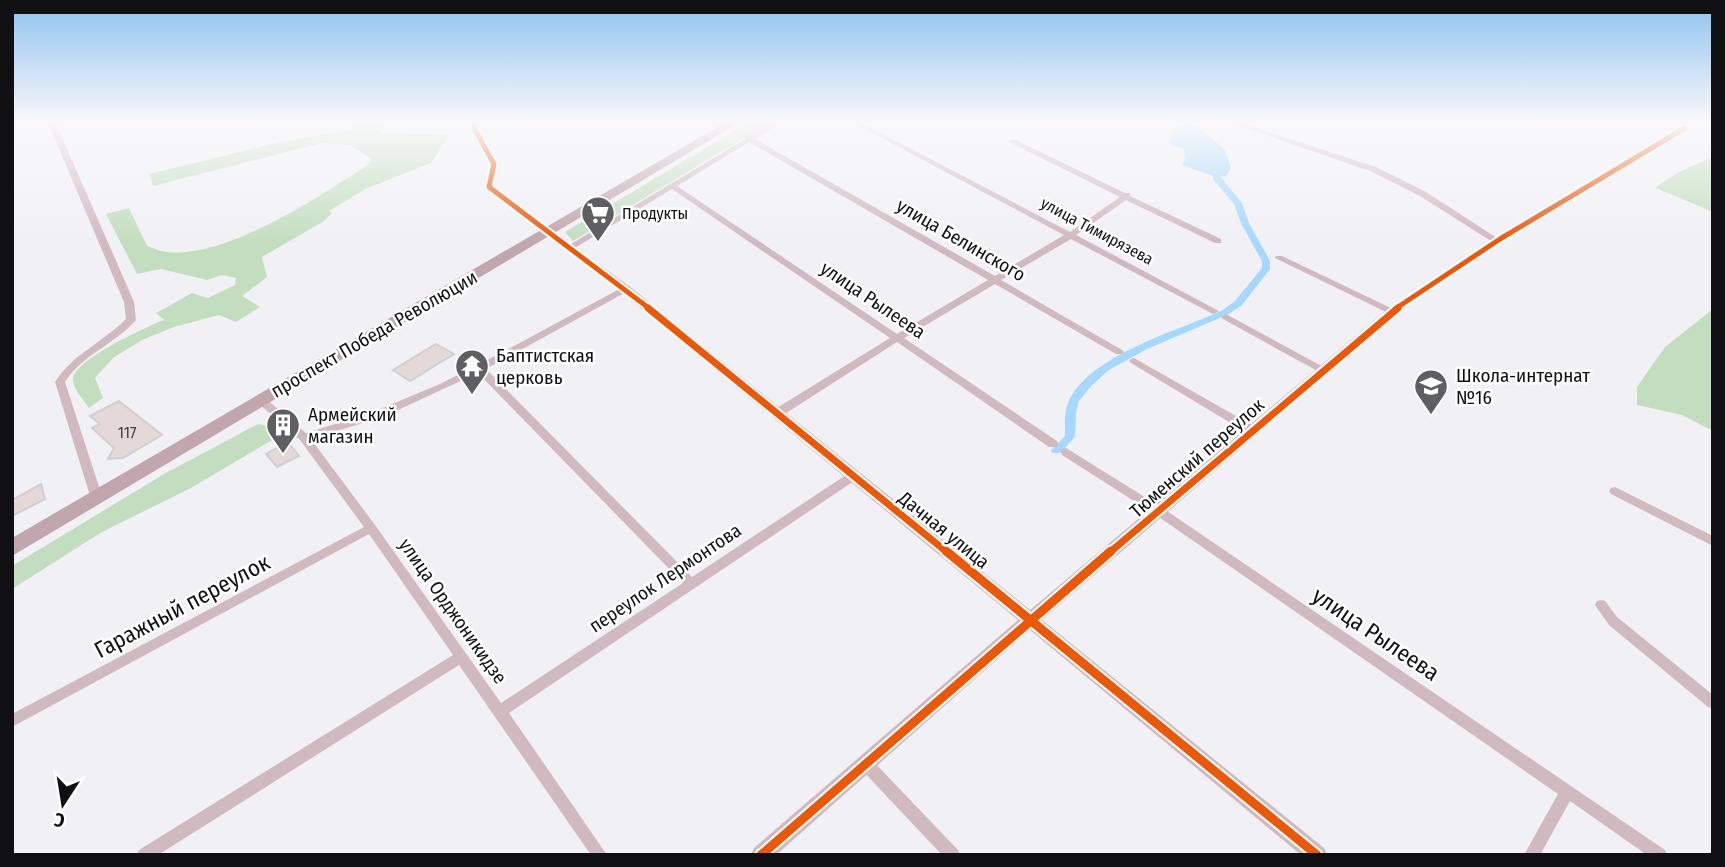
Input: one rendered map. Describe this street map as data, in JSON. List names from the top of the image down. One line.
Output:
{"streets":{"main road":["проспект Победа Революции"],"street":["улица Тимирязева","улица Белинского","улица Рылеева","Тюменский переулок","Дачная улица","переулок Лермонтова","Гаражный переулок","улица Орджоникидзе"]},"crossings":[["улица Рылеева","Тюменский переулок"],["проспект Победа Революции","Дачная улица"],["проспект Победа Революции","улица Орджоникидзе"],["Тюменский переулок","Дачная улица"],["Дачная улица","переулок Лермонтова"],["переулок Лермонтова","улица Орджоникидзе"],["Гаражный переулок","улица Орджоникидзе"]],"places":{"supermarket":["Продукты"],"temple":["Баптистская церковь"],"school or university":["Школа-интернат №16"],"building":["Армейский магазин"]},"house_numbers":["117"],"north":"bottom"}
